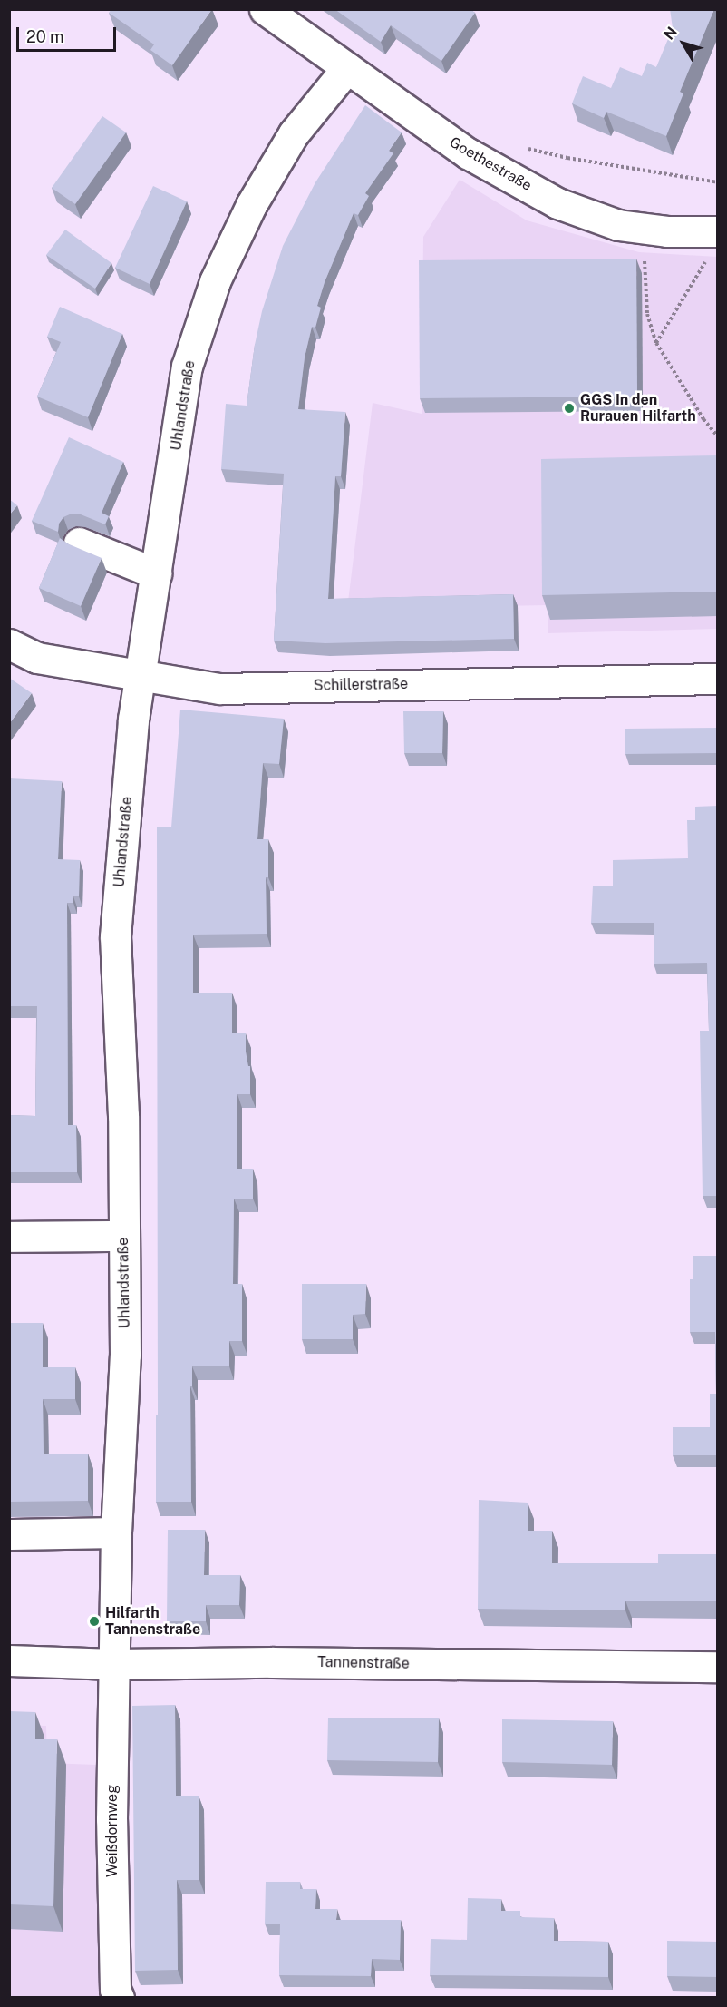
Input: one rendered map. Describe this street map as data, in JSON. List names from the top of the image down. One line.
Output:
{"streets":{"street":["Goethestraße","Uhlandstraße","Schillerstraße","Tannenstraße","Weißdornweg"]},"crossings":[["Goethestraße","Uhlandstraße"],["Uhlandstraße","Schillerstraße"],["Uhlandstraße","Tannenstraße"],["Uhlandstraße","Weißdornweg"],["Tannenstraße","Weißdornweg"]],"places":["GGS In den Rurauen Hilfarth","Hilfarth Tannenstraße"],"scale_bar":"20 m","north":"top left"}
